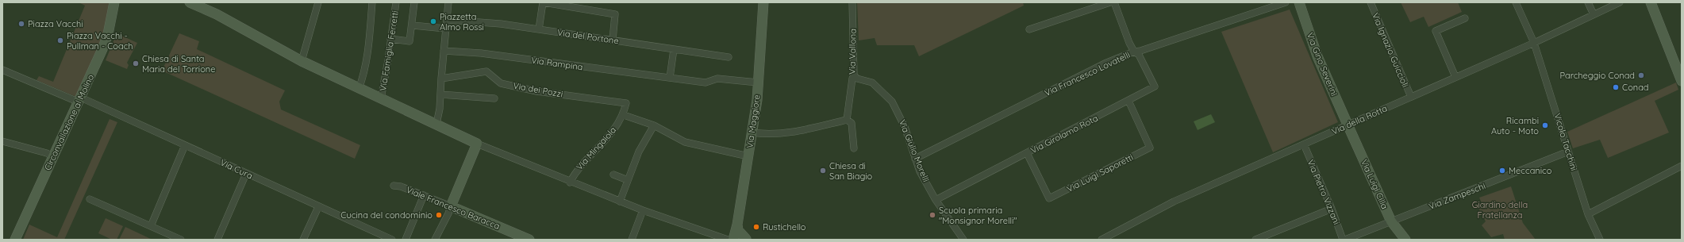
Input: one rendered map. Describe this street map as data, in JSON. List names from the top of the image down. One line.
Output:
{"streets":{"street":["Via del Portone","Via Ignazio Guiccioli","Via Famiglia Ferretti","Via Vallona","Via Rampina","Via Gino Severini","Via Francesco Lovatelli","Via dei Pozzi","Via della Rotta","Via Maggiore","Circonvallazione al Molino","Via Girolamo Rota","Vicolo Tacchini","Via Mingaiola","Via Giulio Morelli","Via Cura","Via Luigi Saporetti","Via Luigi Cilla","Via Pietro Vizzani","Via Zampeschi","Viale Francesco Baracca"]},"crossings":[["Via Ignazio Guiccioli","Via della Rotta"],["Via Vallona","Via Giulio Morelli"],["Via Rampina","Via Maggiore"],["Via Gino Severini","Via della Rotta"],["Via Gino Severini","Via Luigi Cilla"],["Via Francesco Lovatelli","Via Girolamo Rota"],["Via Francesco Lovatelli","Via Giulio Morelli"],["Via dei Pozzi","Via Mingaiola"],["Via della Rotta","Vicolo Tacchini"],["Via della Rotta","Via Luigi Cilla"],["Via della Rotta","Via Pietro Vizzani"],["Circonvallazione al Molino","Via Cura"],["Via Girolamo Rota","Via Giulio Morelli"],["Via Girolamo Rota","Via Luigi Saporetti"],["Vicolo Tacchini","Via Zampeschi"],["Via Luigi Cilla","Via Zampeschi"]],"parks":["Giardino della Fratellanza"],"places":["Piazzetta Almo Rossi","Piazza Vacchi","Piazza Vacchi - Pullman - Coach","Chiesa di Santa Maria del Torrione","Parcheggio Conad","Conad","Ricambi Auto - Moto","Chiesa di San Biagio","Meccanico","Cucina del condominio","Scuola primaria \"Monsignor Morelli\"","Rustichello"]}
